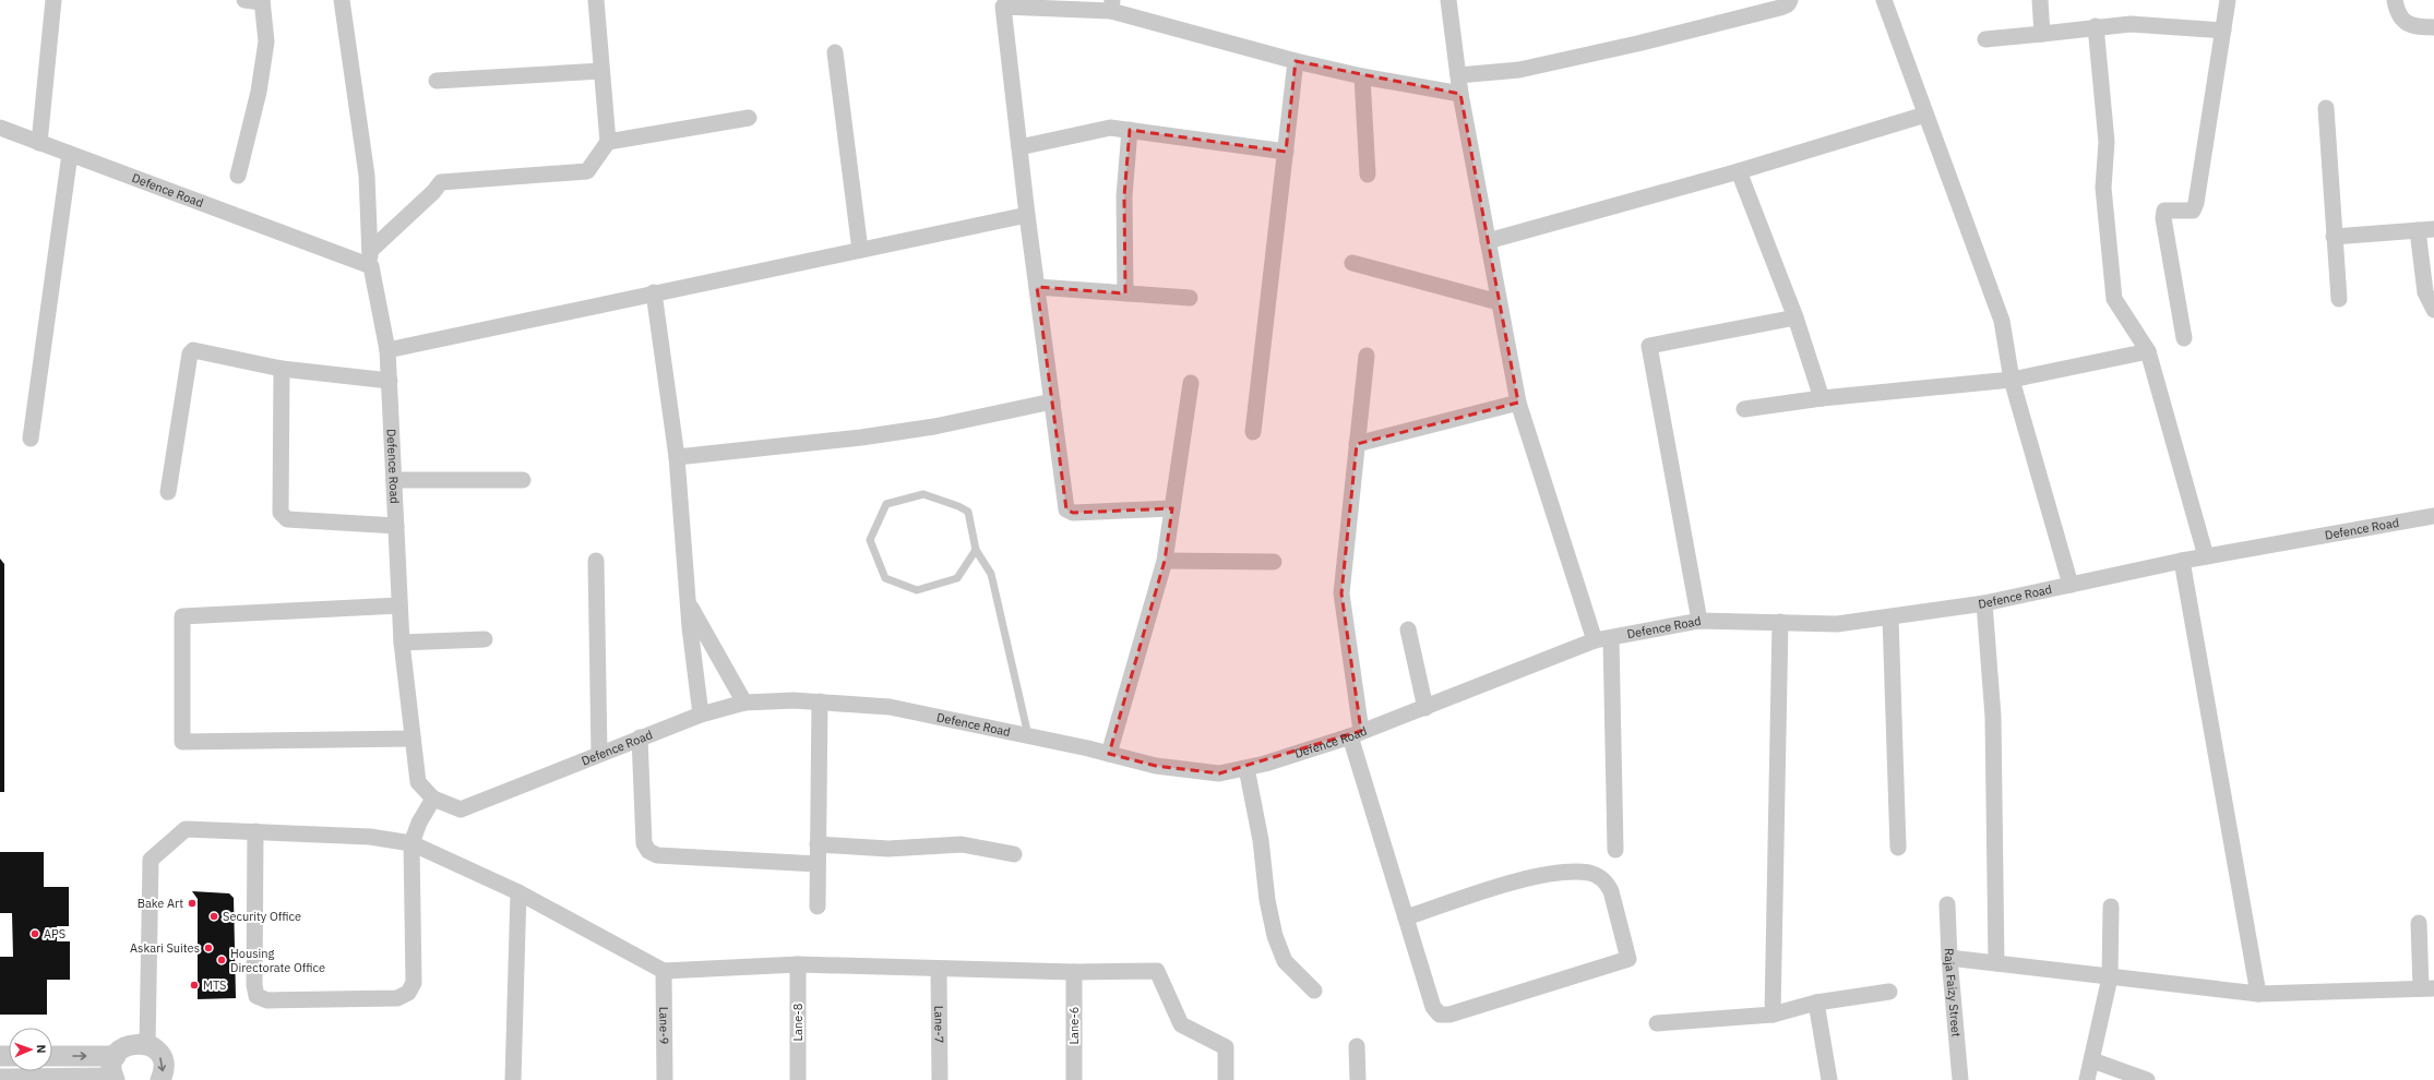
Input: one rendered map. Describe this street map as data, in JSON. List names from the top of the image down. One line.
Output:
{"streets":{"street":["Defence Road","Raja Faizy Street","Lane-8","Lane-7","Lane-9","Lane-6"]},"places":["Bake Art","Security Office","APS","Askari Suites","Housing Directorate Office","MTS"],"north":"right"}
